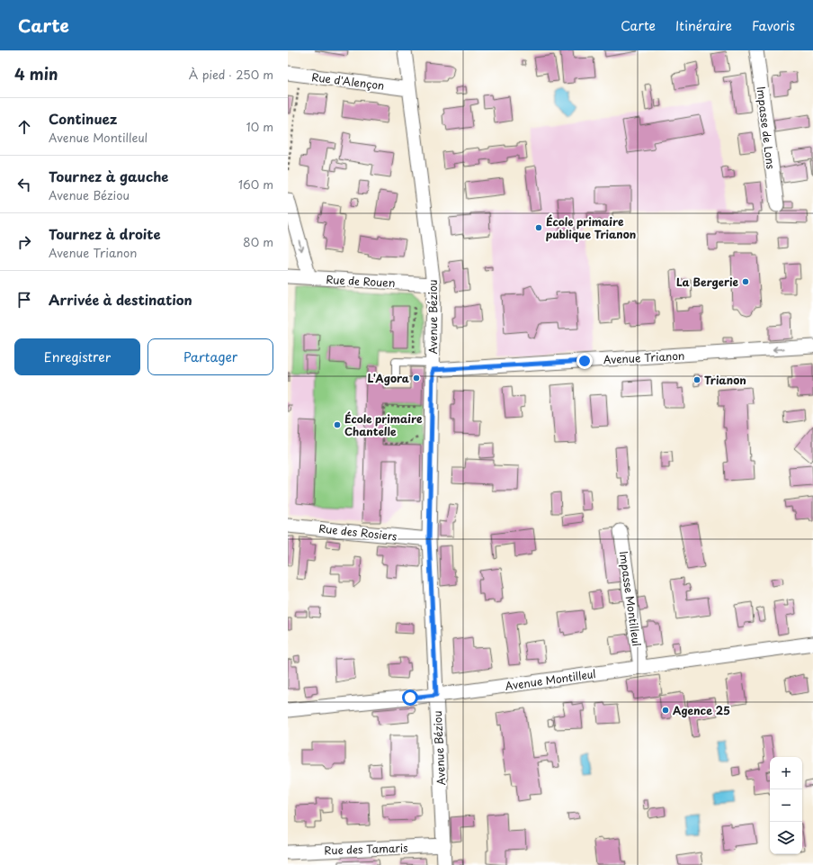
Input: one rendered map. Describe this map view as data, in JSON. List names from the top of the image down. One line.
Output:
{"streets":{"street":["Rue d'Alençon","Impasse de Lons","Rue de Rouen","Avenue Béziou","Avenue Trianon","Rue des Rosiers","Impasse Montilleul","Avenue Montilleul","Rue des Tamaris"]},"crossings":[["Rue d'Alençon","Avenue Béziou"],["Rue de Rouen","Avenue Béziou"],["Avenue Béziou","Avenue Trianon"],["Avenue Béziou","Rue des Rosiers"],["Avenue Béziou","Avenue Montilleul"],["Avenue Béziou","Rue des Tamaris"],["Impasse Montilleul","Avenue Montilleul"]],"one_way":["Avenue Trianon"],"places":["École primaire publique Trianon","La Bergerie","L'Agora","Trianon","École primaire Chantelle","Agence 25"],"page":{"header":"Carte","nav":["Carte","Itinéraire","Favoris"],"heading":["4 min","À pied · 250 m"],"list":[["Continuez","Avenue Montilleul","10 m"],["Tournez à gauche","Avenue Béziou","160 m"],["Tournez à droite","Avenue Trianon","80 m"],"Arrivée à destination"],"buttons":["Enregistrer","Partager"],"map_buttons":["+","−"]}}
